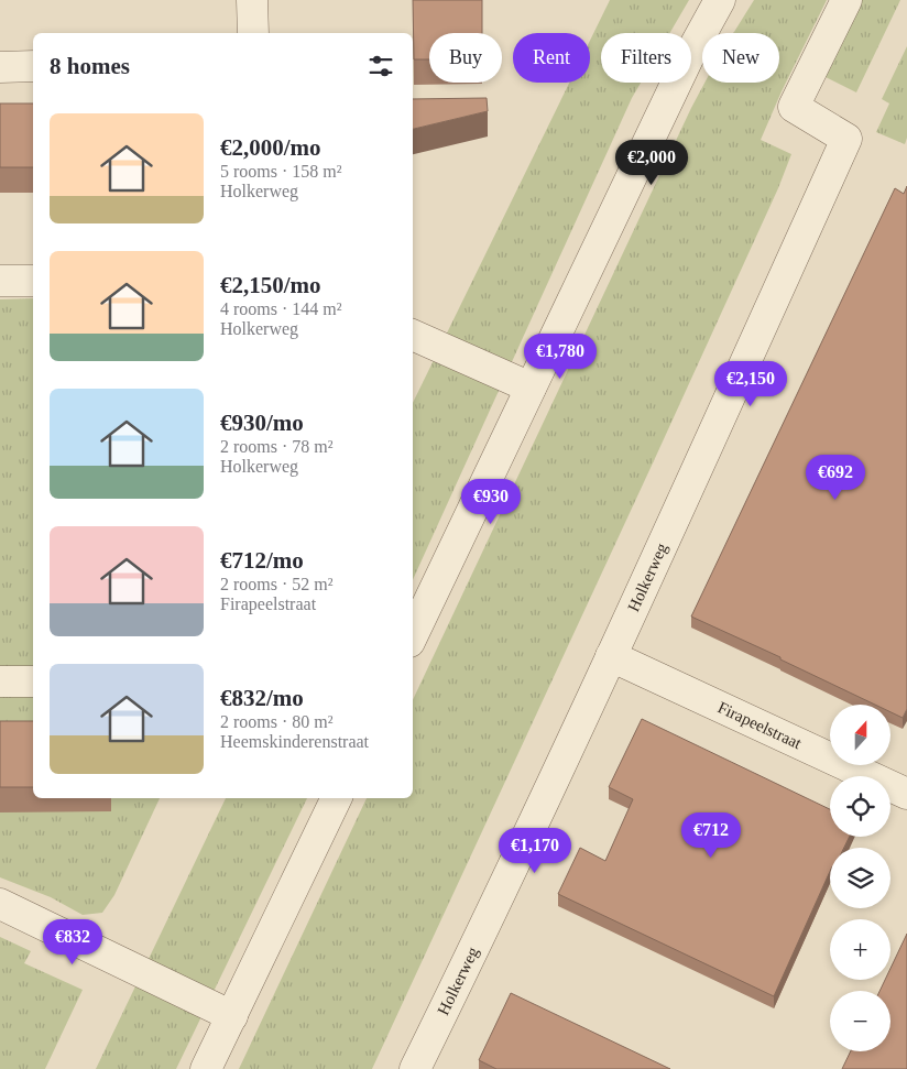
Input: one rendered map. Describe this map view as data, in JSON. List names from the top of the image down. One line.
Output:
{"streets":{"street":["Holkerweg","Firapeelstraat"]},"crossings":[["Holkerweg","Firapeelstraat"]],"north":"top","page":{"chip":["Buy","Rent","Filters","New"],"heading":"8 homes","list":[{"name":"€2,000/mo","note":"5 rooms · 158 m² · Holkerweg"},{"name":"€2,150/mo","note":"4 rooms · 144 m² · Holkerweg"},{"name":"€930/mo","note":"2 rooms · 78 m² · Holkerweg"},{"name":"€712/mo","note":"2 rooms · 52 m² · Firapeelstraat"},{"name":"€832/mo","note":"2 rooms · 80 m² · Heemskinderenstraat"}],"price":["€2,000","€1,780","€2,150","€692","€930","€712","€1,170","€832"],"map_buttons":["+","−"]}}
